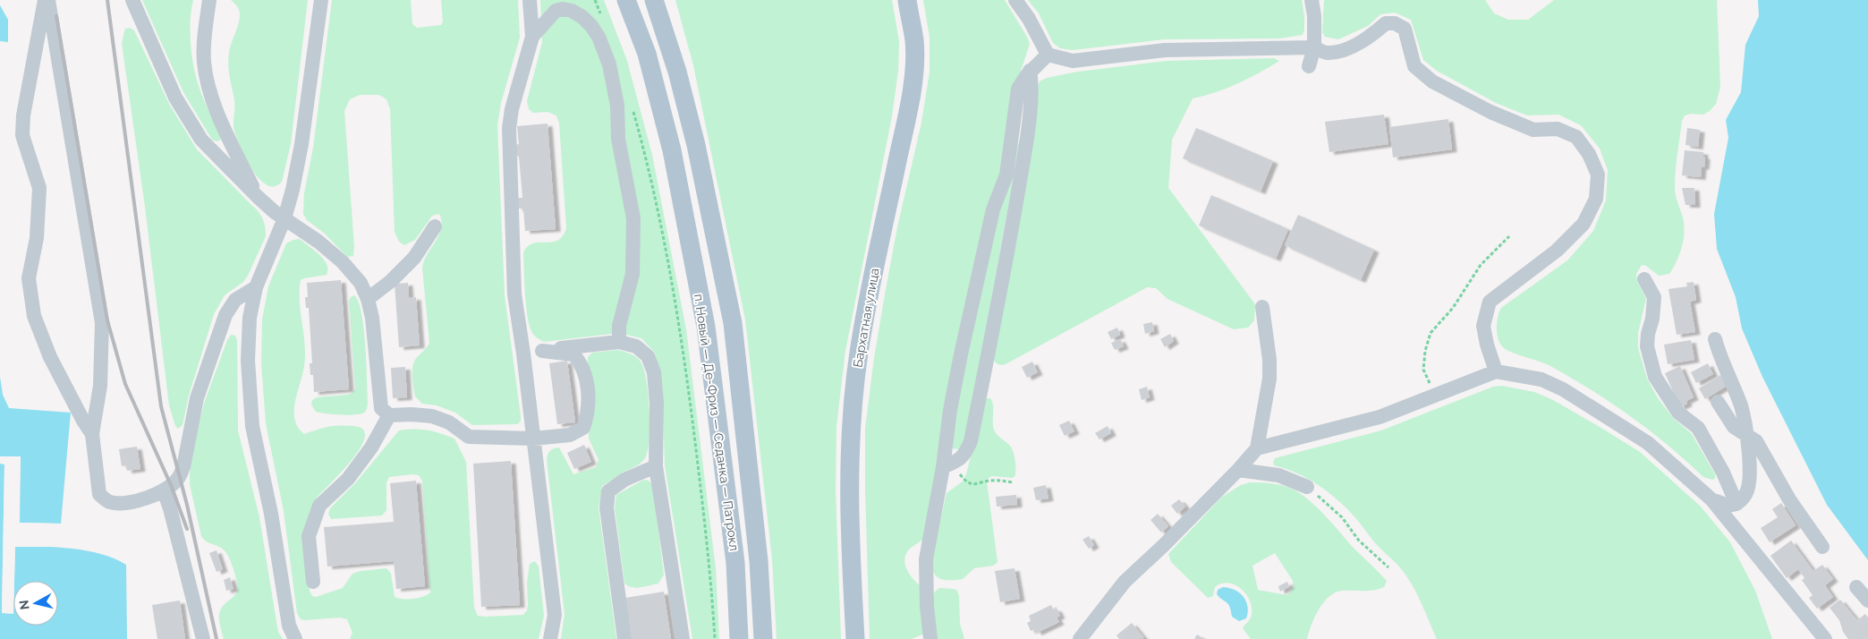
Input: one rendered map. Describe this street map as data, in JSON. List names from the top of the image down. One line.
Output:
{"streets":{"main road":["Бархатная улица","п. Новый — Де-Фриз — Седанка — Патрокл"]},"north":"left"}
